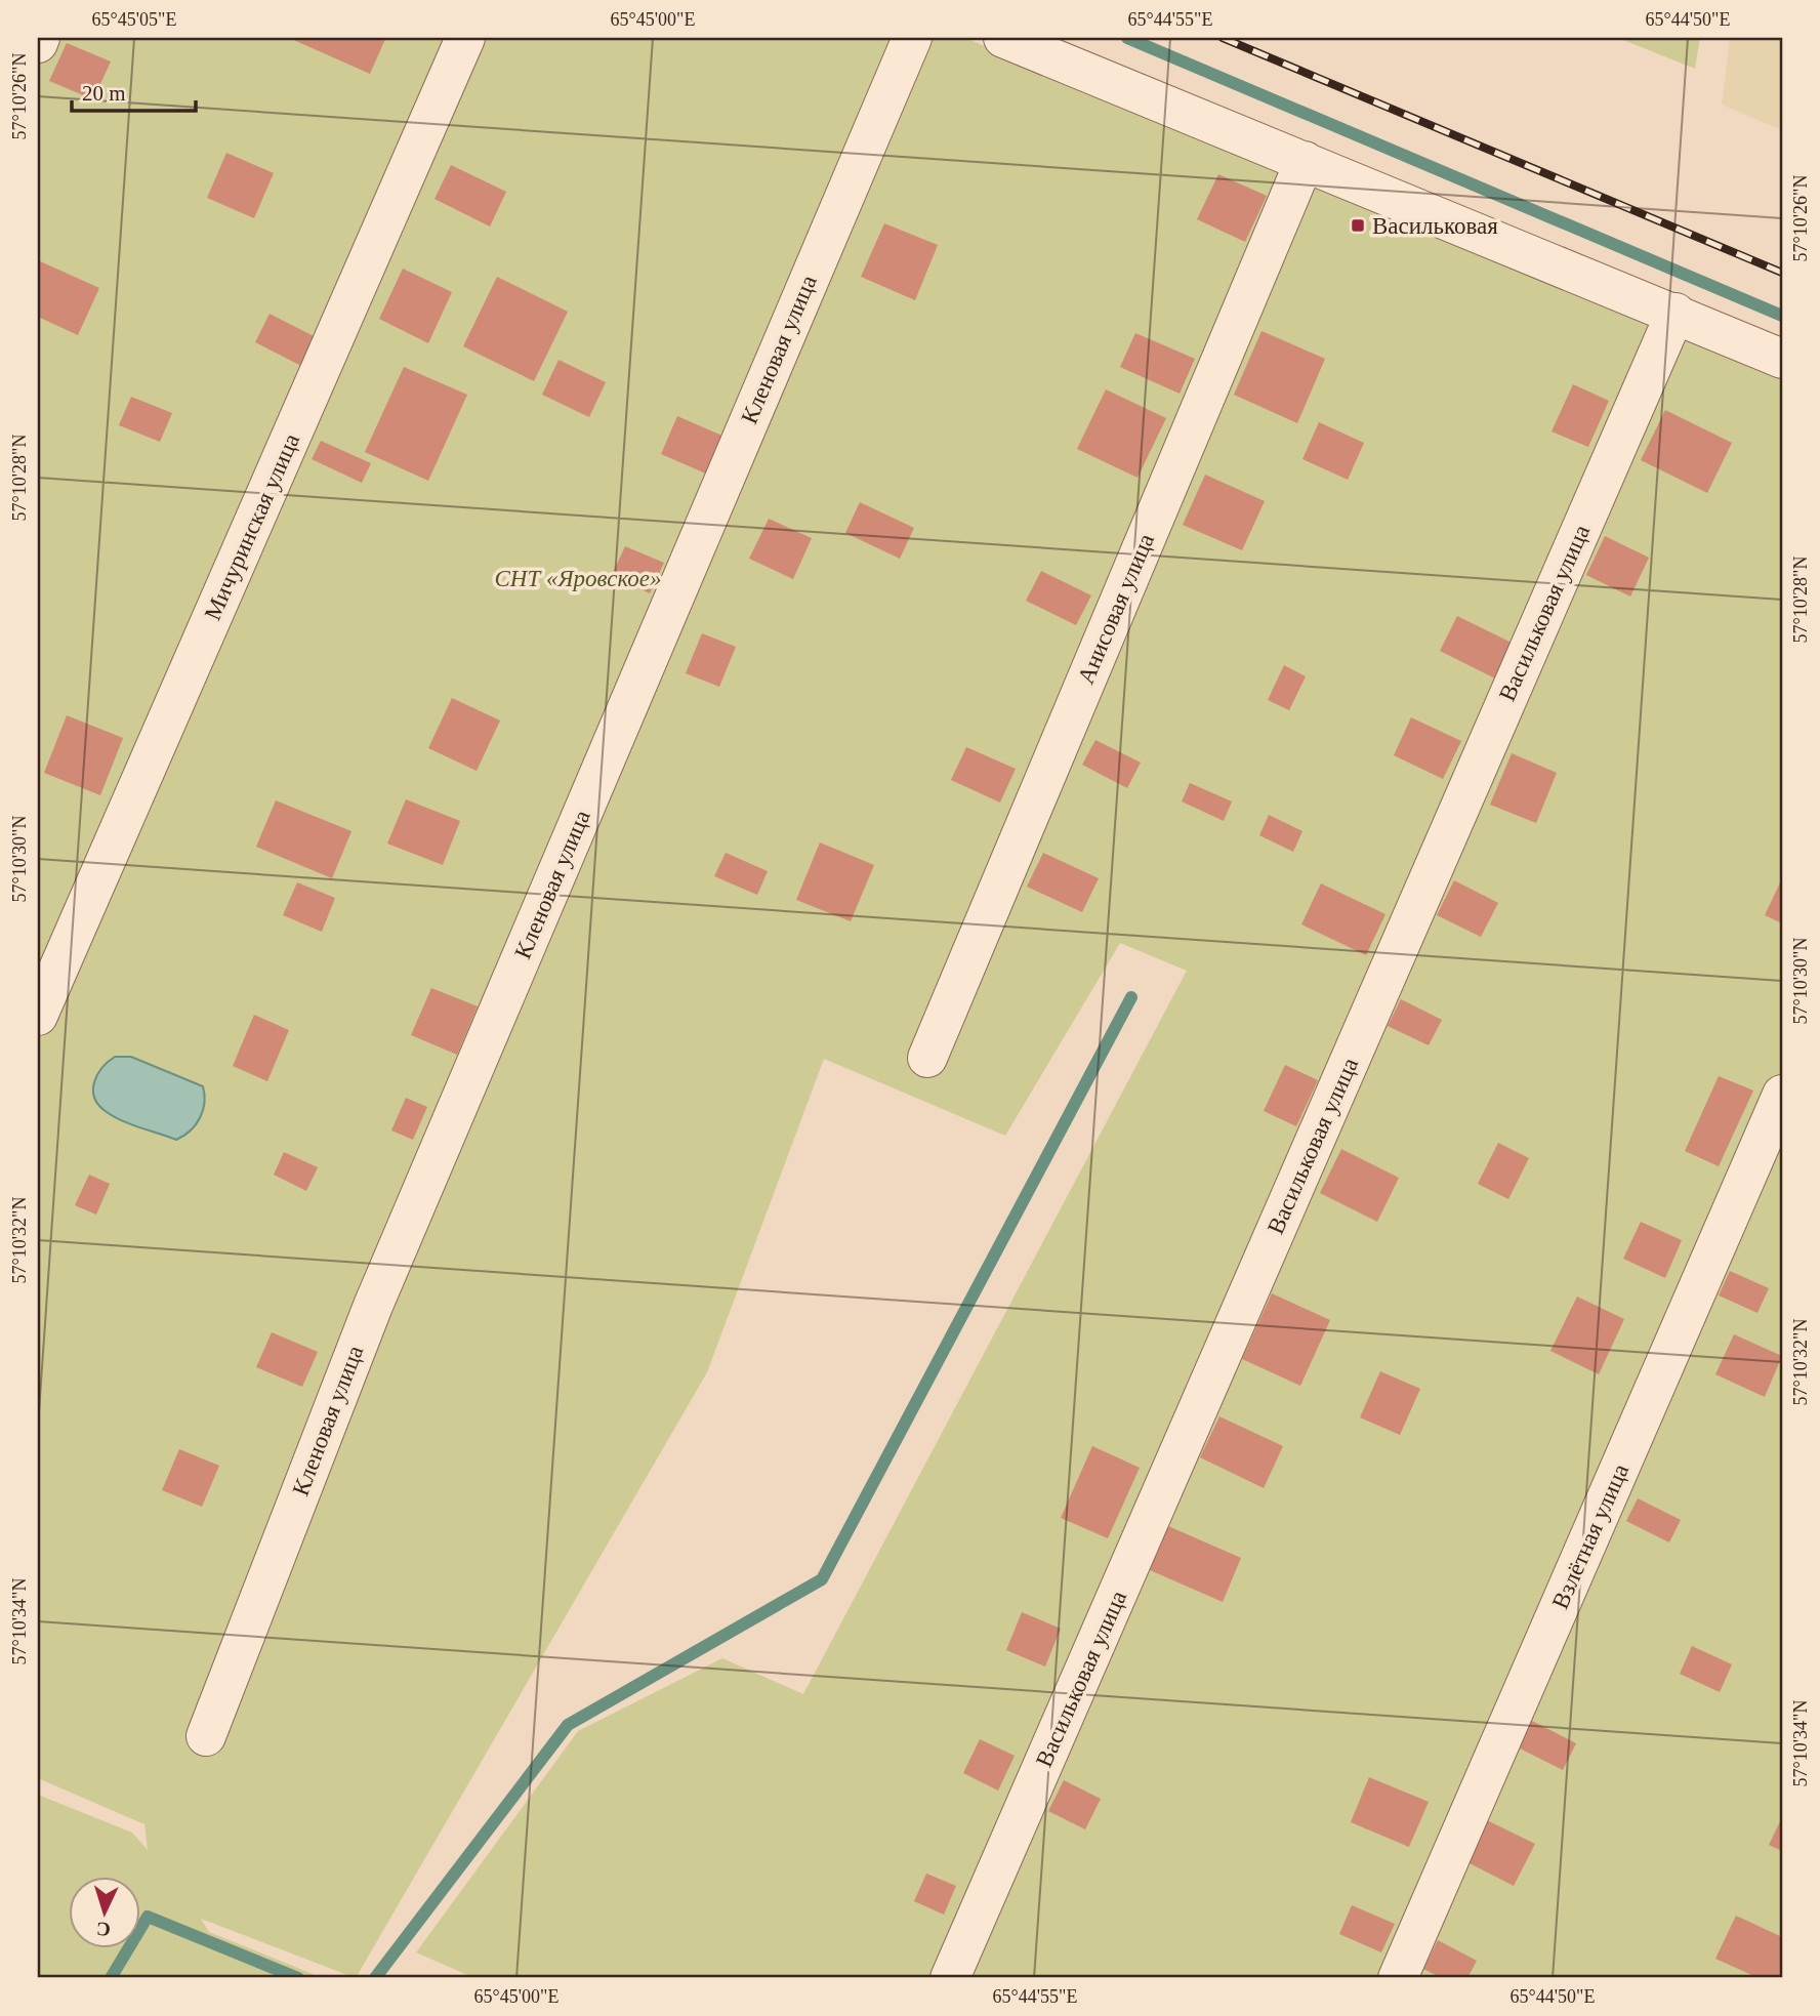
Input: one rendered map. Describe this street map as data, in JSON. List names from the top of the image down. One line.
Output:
{"streets":{"street":["Кленовая улица","Мичуринская улица","Анисовая улица","Васильковая улица","Взлётная улица"]},"parks":["СНТ «Яровское»"],"places":{"transit":["Васильковая"]},"scale_bar":"20 m","north":"bottom","coordinates":["65°45'05\"E","65°45'00\"E","65°44'55\"E","65°44'50\"E","57°10'26\"N","57°10'28\"N","57°10'30\"N","57°10'32\"N","57°10'34\"N"]}
